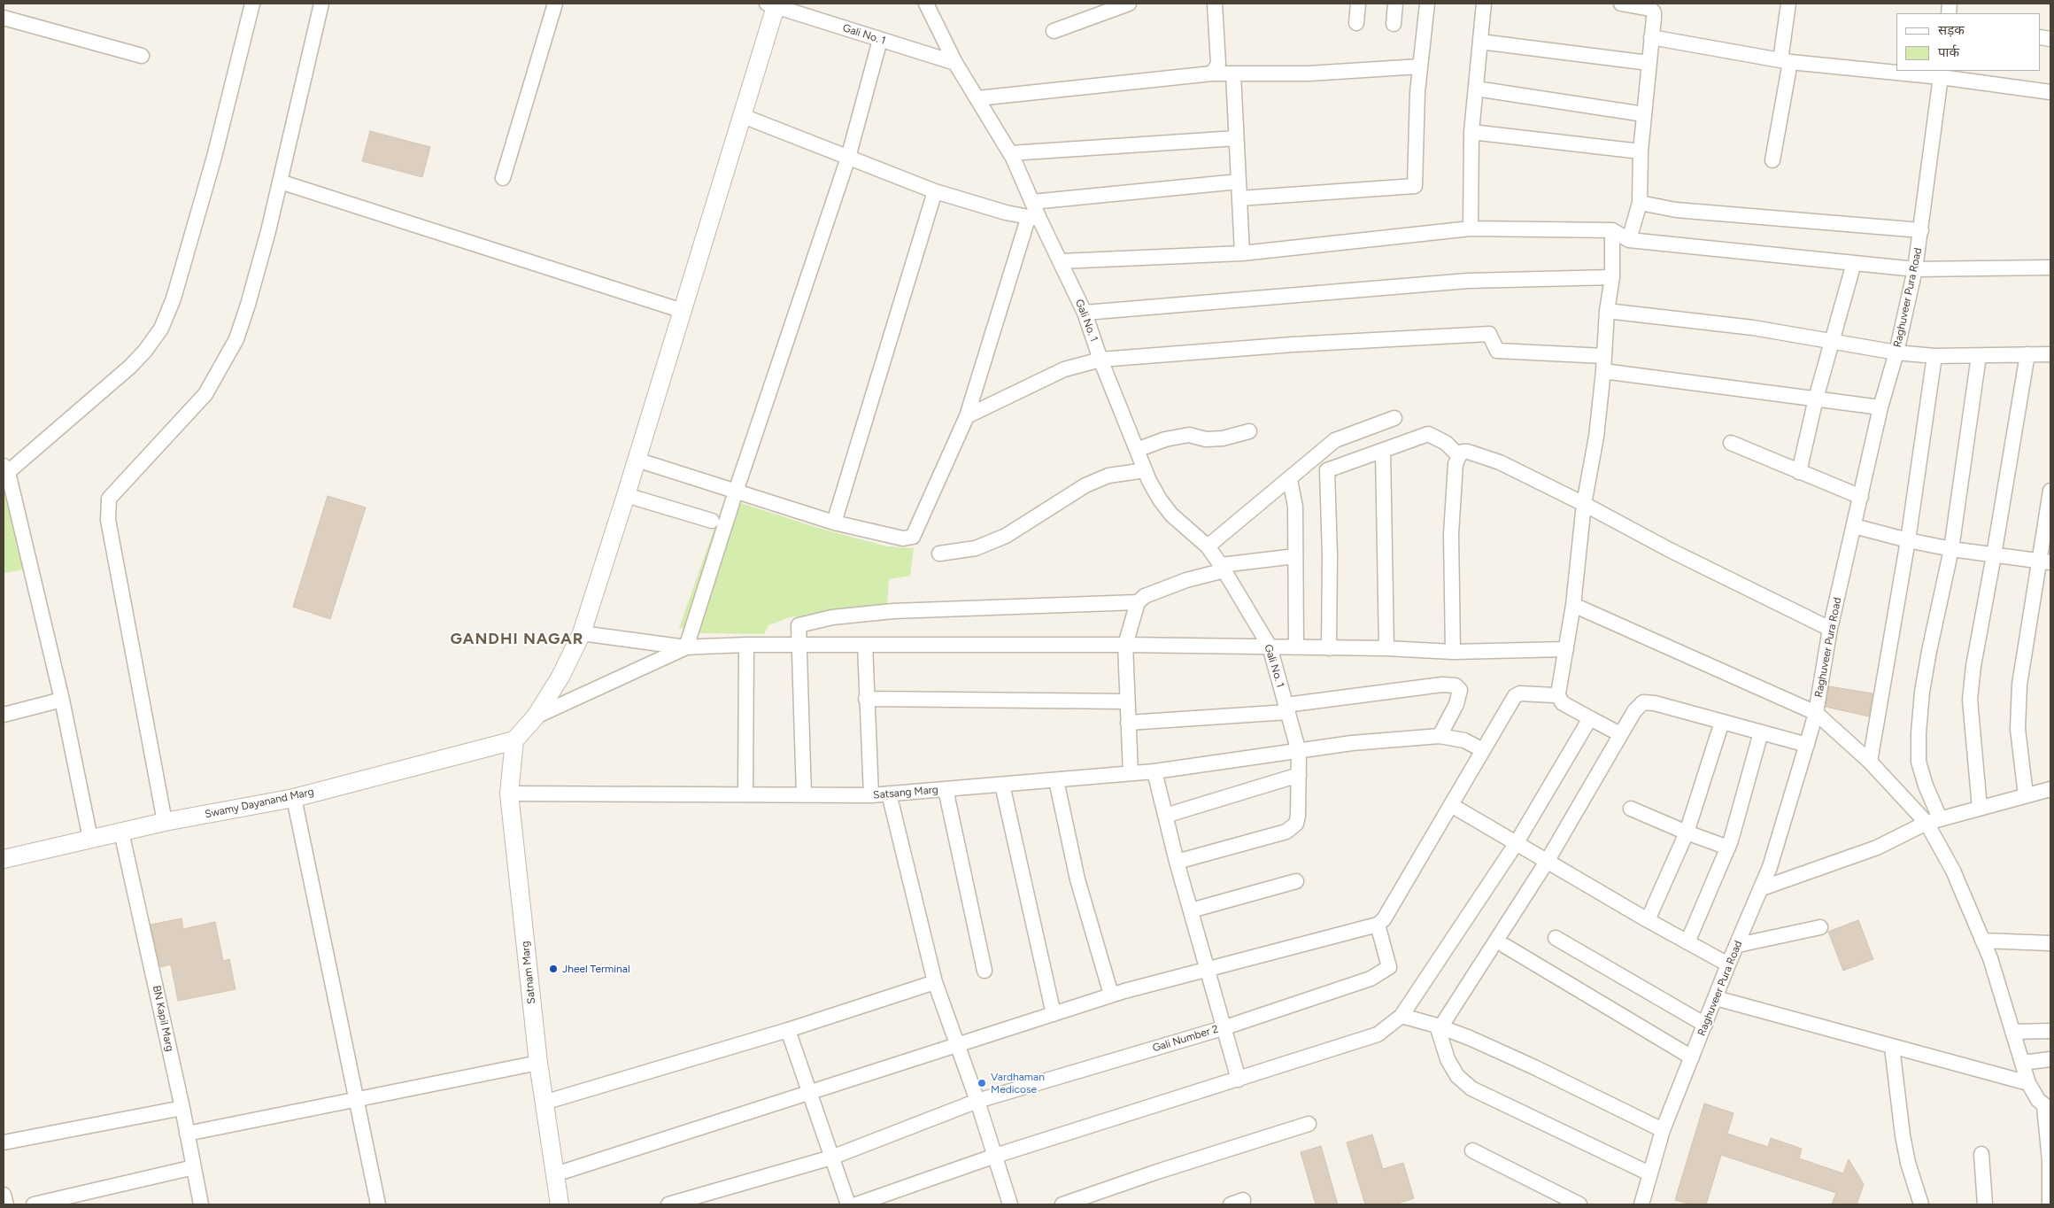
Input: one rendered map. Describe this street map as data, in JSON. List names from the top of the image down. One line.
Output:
{"streets":{"street":["Gali No. 1","Raghuveer Pura Road","Satsang Marg","Swamy Dayanand Marg","Satnam Marg","BN Kapil Marg","Gali Number 2"]},"crossings":[["Gali No. 1","Satsang Marg"],["Satsang Marg","Satnam Marg"],["Swamy Dayanand Marg","Satnam Marg"],["Swamy Dayanand Marg","BN Kapil Marg"]],"districts":["GANDHI NAGAR"],"places":["Jheel Terminal","Vardhaman Medicose"],"legend":["सड़क","पार्क"]}
